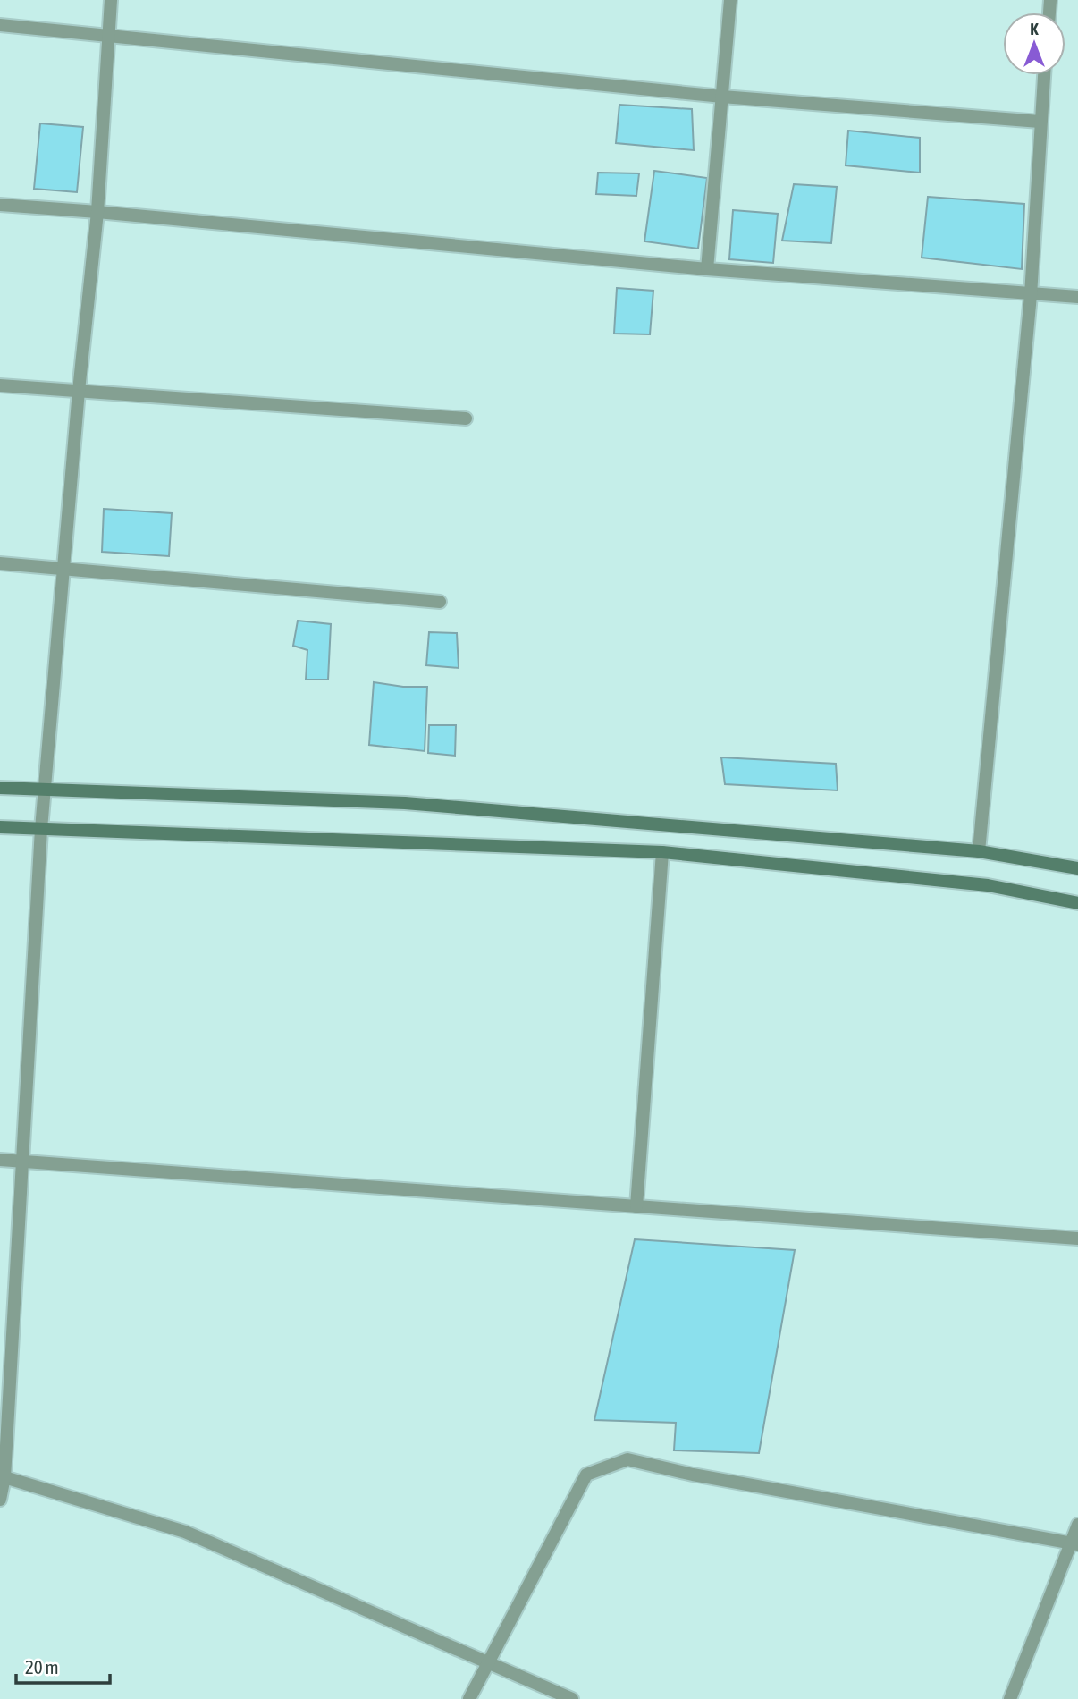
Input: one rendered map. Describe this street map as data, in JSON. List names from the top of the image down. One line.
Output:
{"scale_bar":"20 m","north":"top"}
